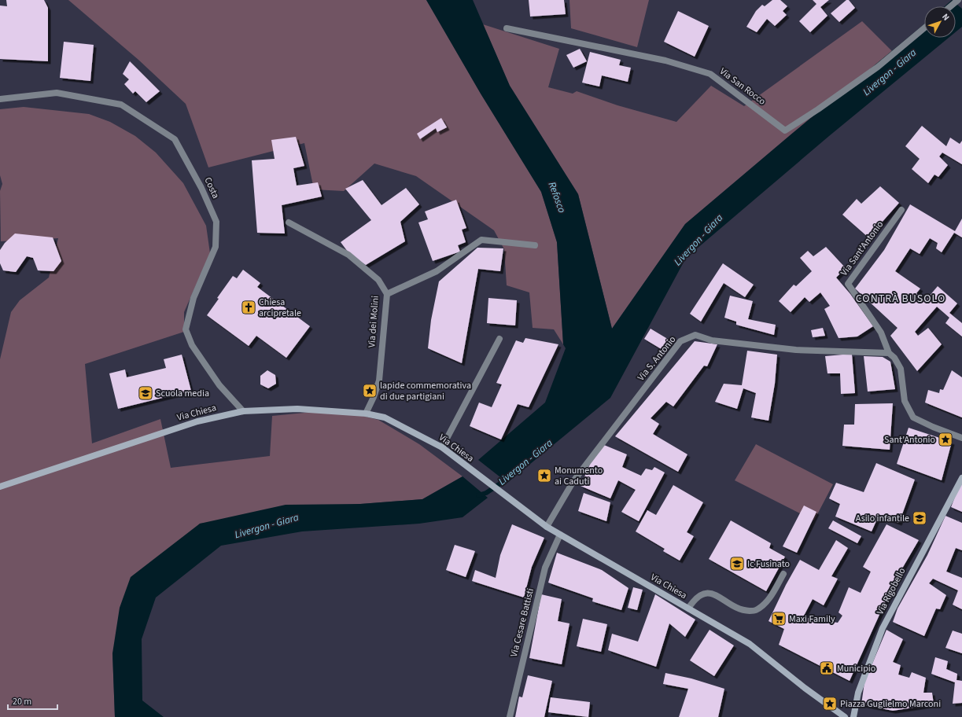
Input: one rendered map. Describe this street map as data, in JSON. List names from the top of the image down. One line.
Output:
{"streets":{"main road":["Via Chiesa","Via Rigobello"],"street":["Via San Rocco","Costa","Via Sant'Antonio","Via dei Molini","Via S. Antonio","Via Cesare Battisti"]},"crossings":[["Costa","Via Chiesa"],["Via Sant'Antonio","Via S. Antonio"],["Via dei Molini","Via Chiesa"],["Via S. Antonio","Via Chiesa"],["Via Chiesa","Via Cesare Battisti"]],"districts":["CONTRÀ BUSOLO"],"water":["Livergon - Giara","Refosco"],"places":{"church":["Chiesa arcipretale"],"place":["lapide commemorativa di due partigiani","Sant'Antonio","Monumento ai Caduti","Piazza Guglielmo Marconi"],"school or university":["Scuola media","Asilo infantile","Ic Fusinato"],"supermarket":["Maxi Family"],"public building":["Municipio"]},"scale_bar":"20 m","north":"top right"}
